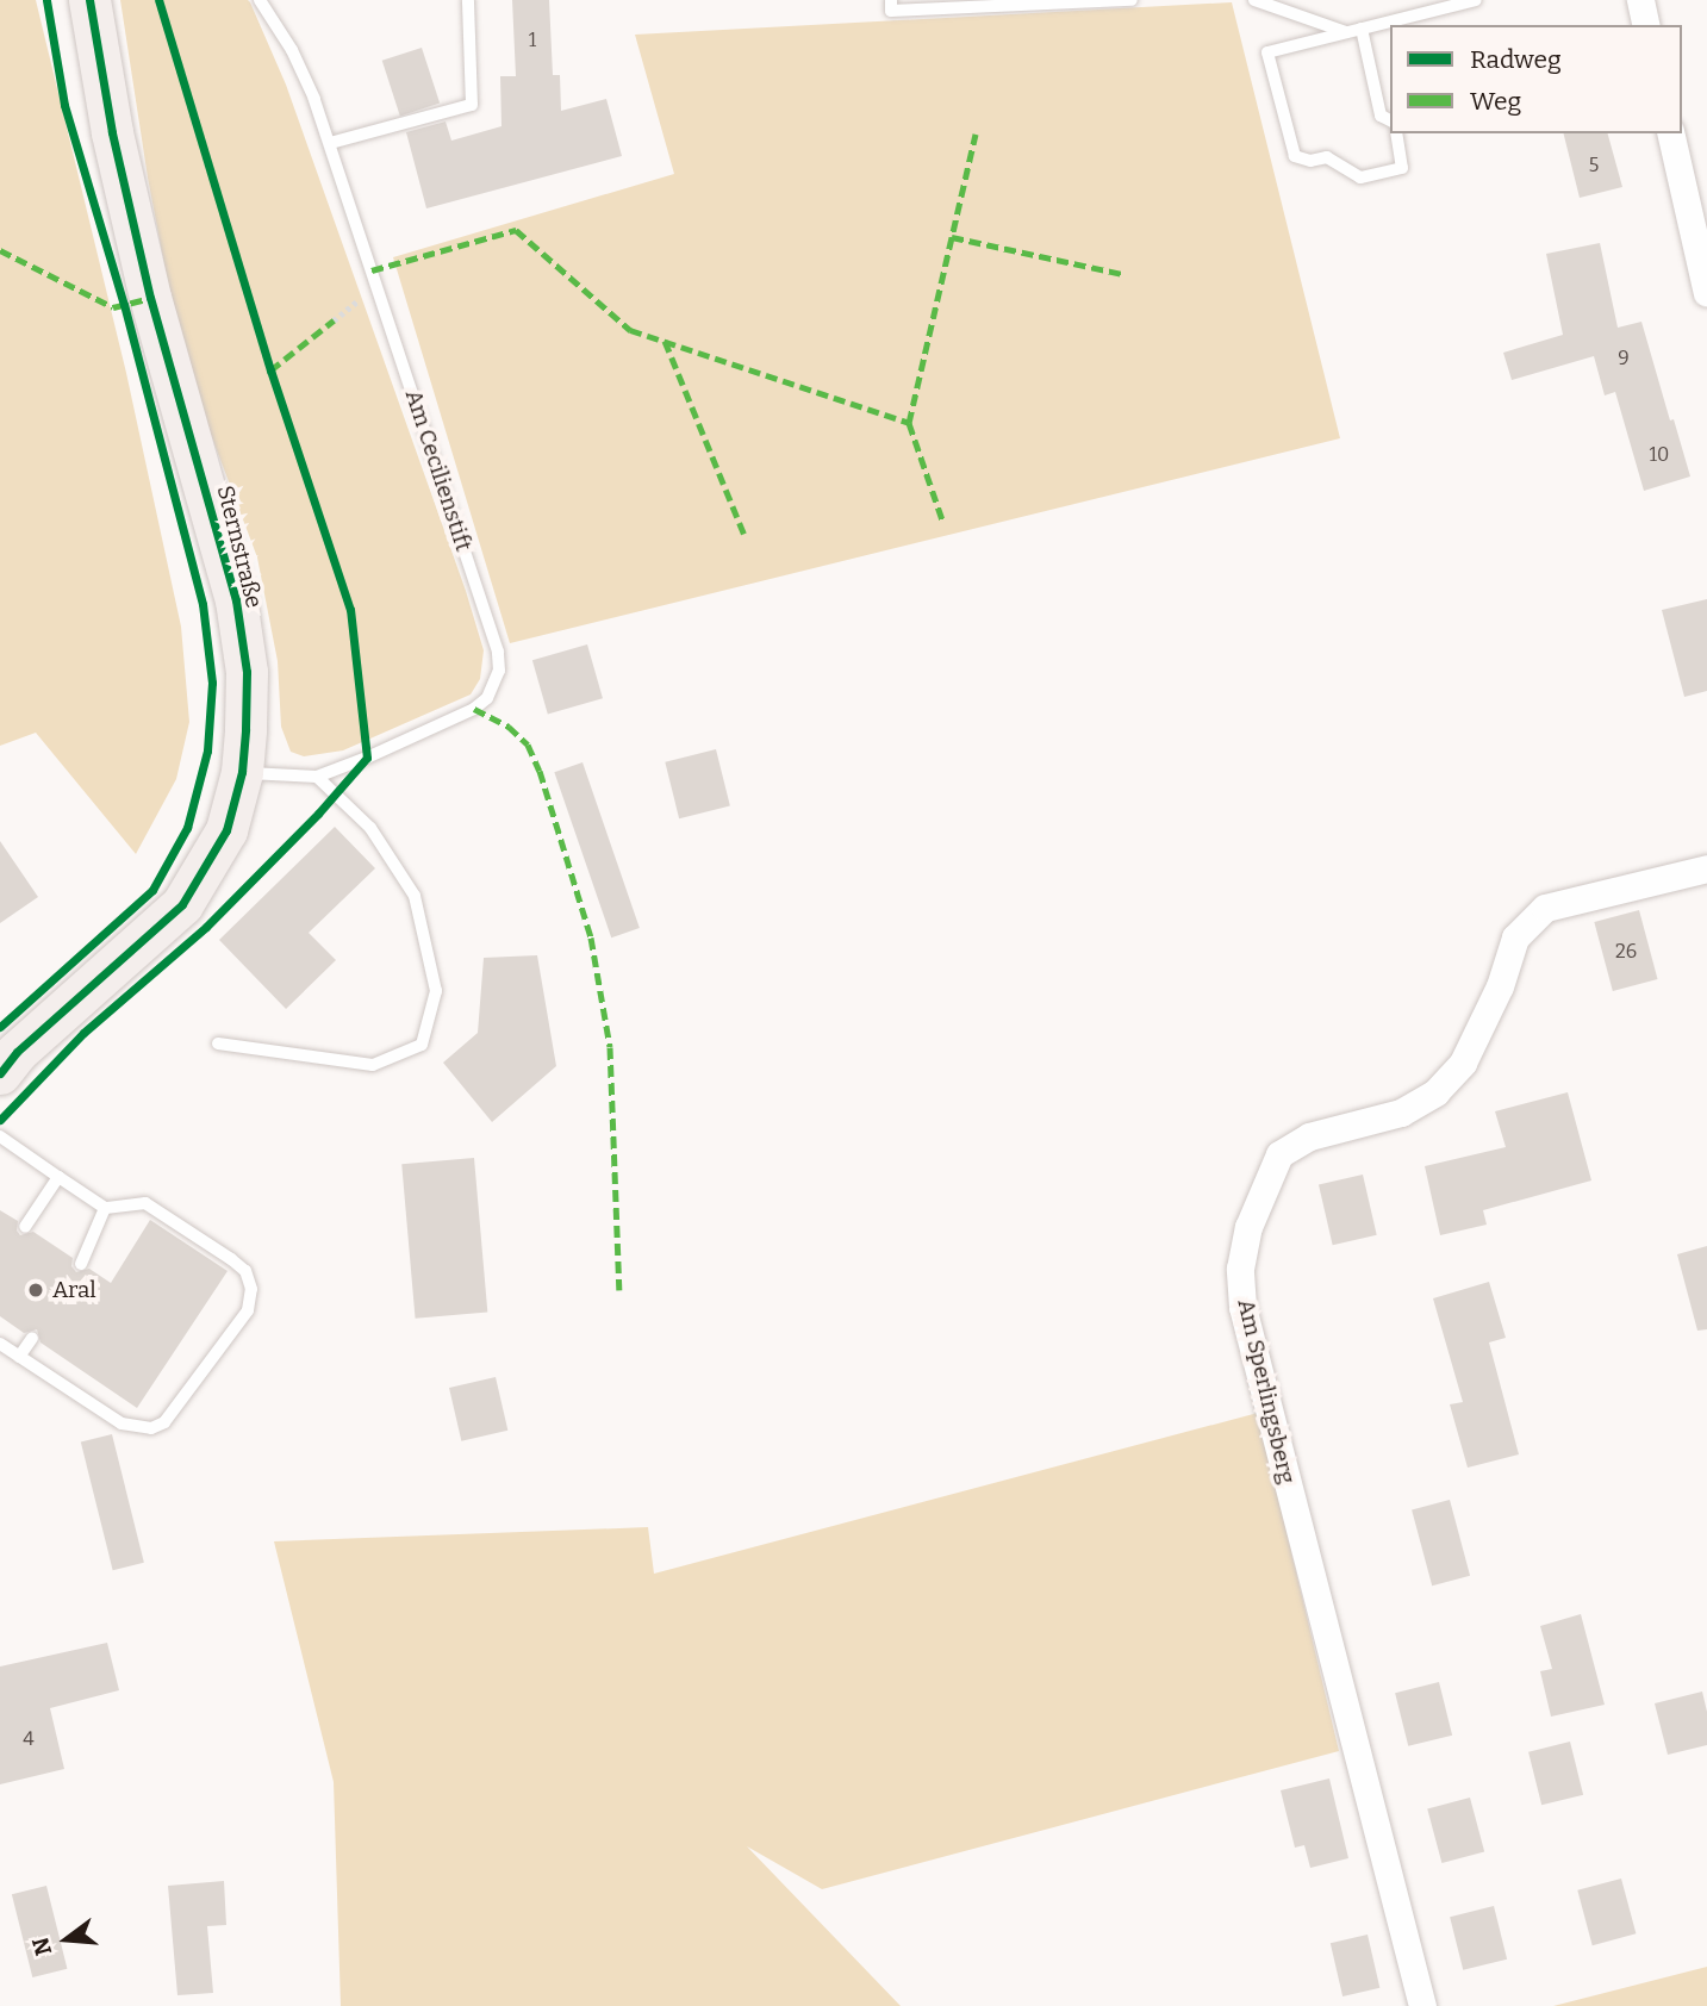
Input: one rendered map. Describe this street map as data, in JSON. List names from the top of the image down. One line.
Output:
{"streets":{"main road":["Sternstraße"],"street":["Am Sperlingsberg"],"lane":["Am Cecilienstift"]},"crossings":[["Am Cecilienstift","Sternstraße"]],"places":["Aral"],"house_numbers":["1","5","9","10","26","4"],"legend":["Radweg","Weg"],"north":"left"}
